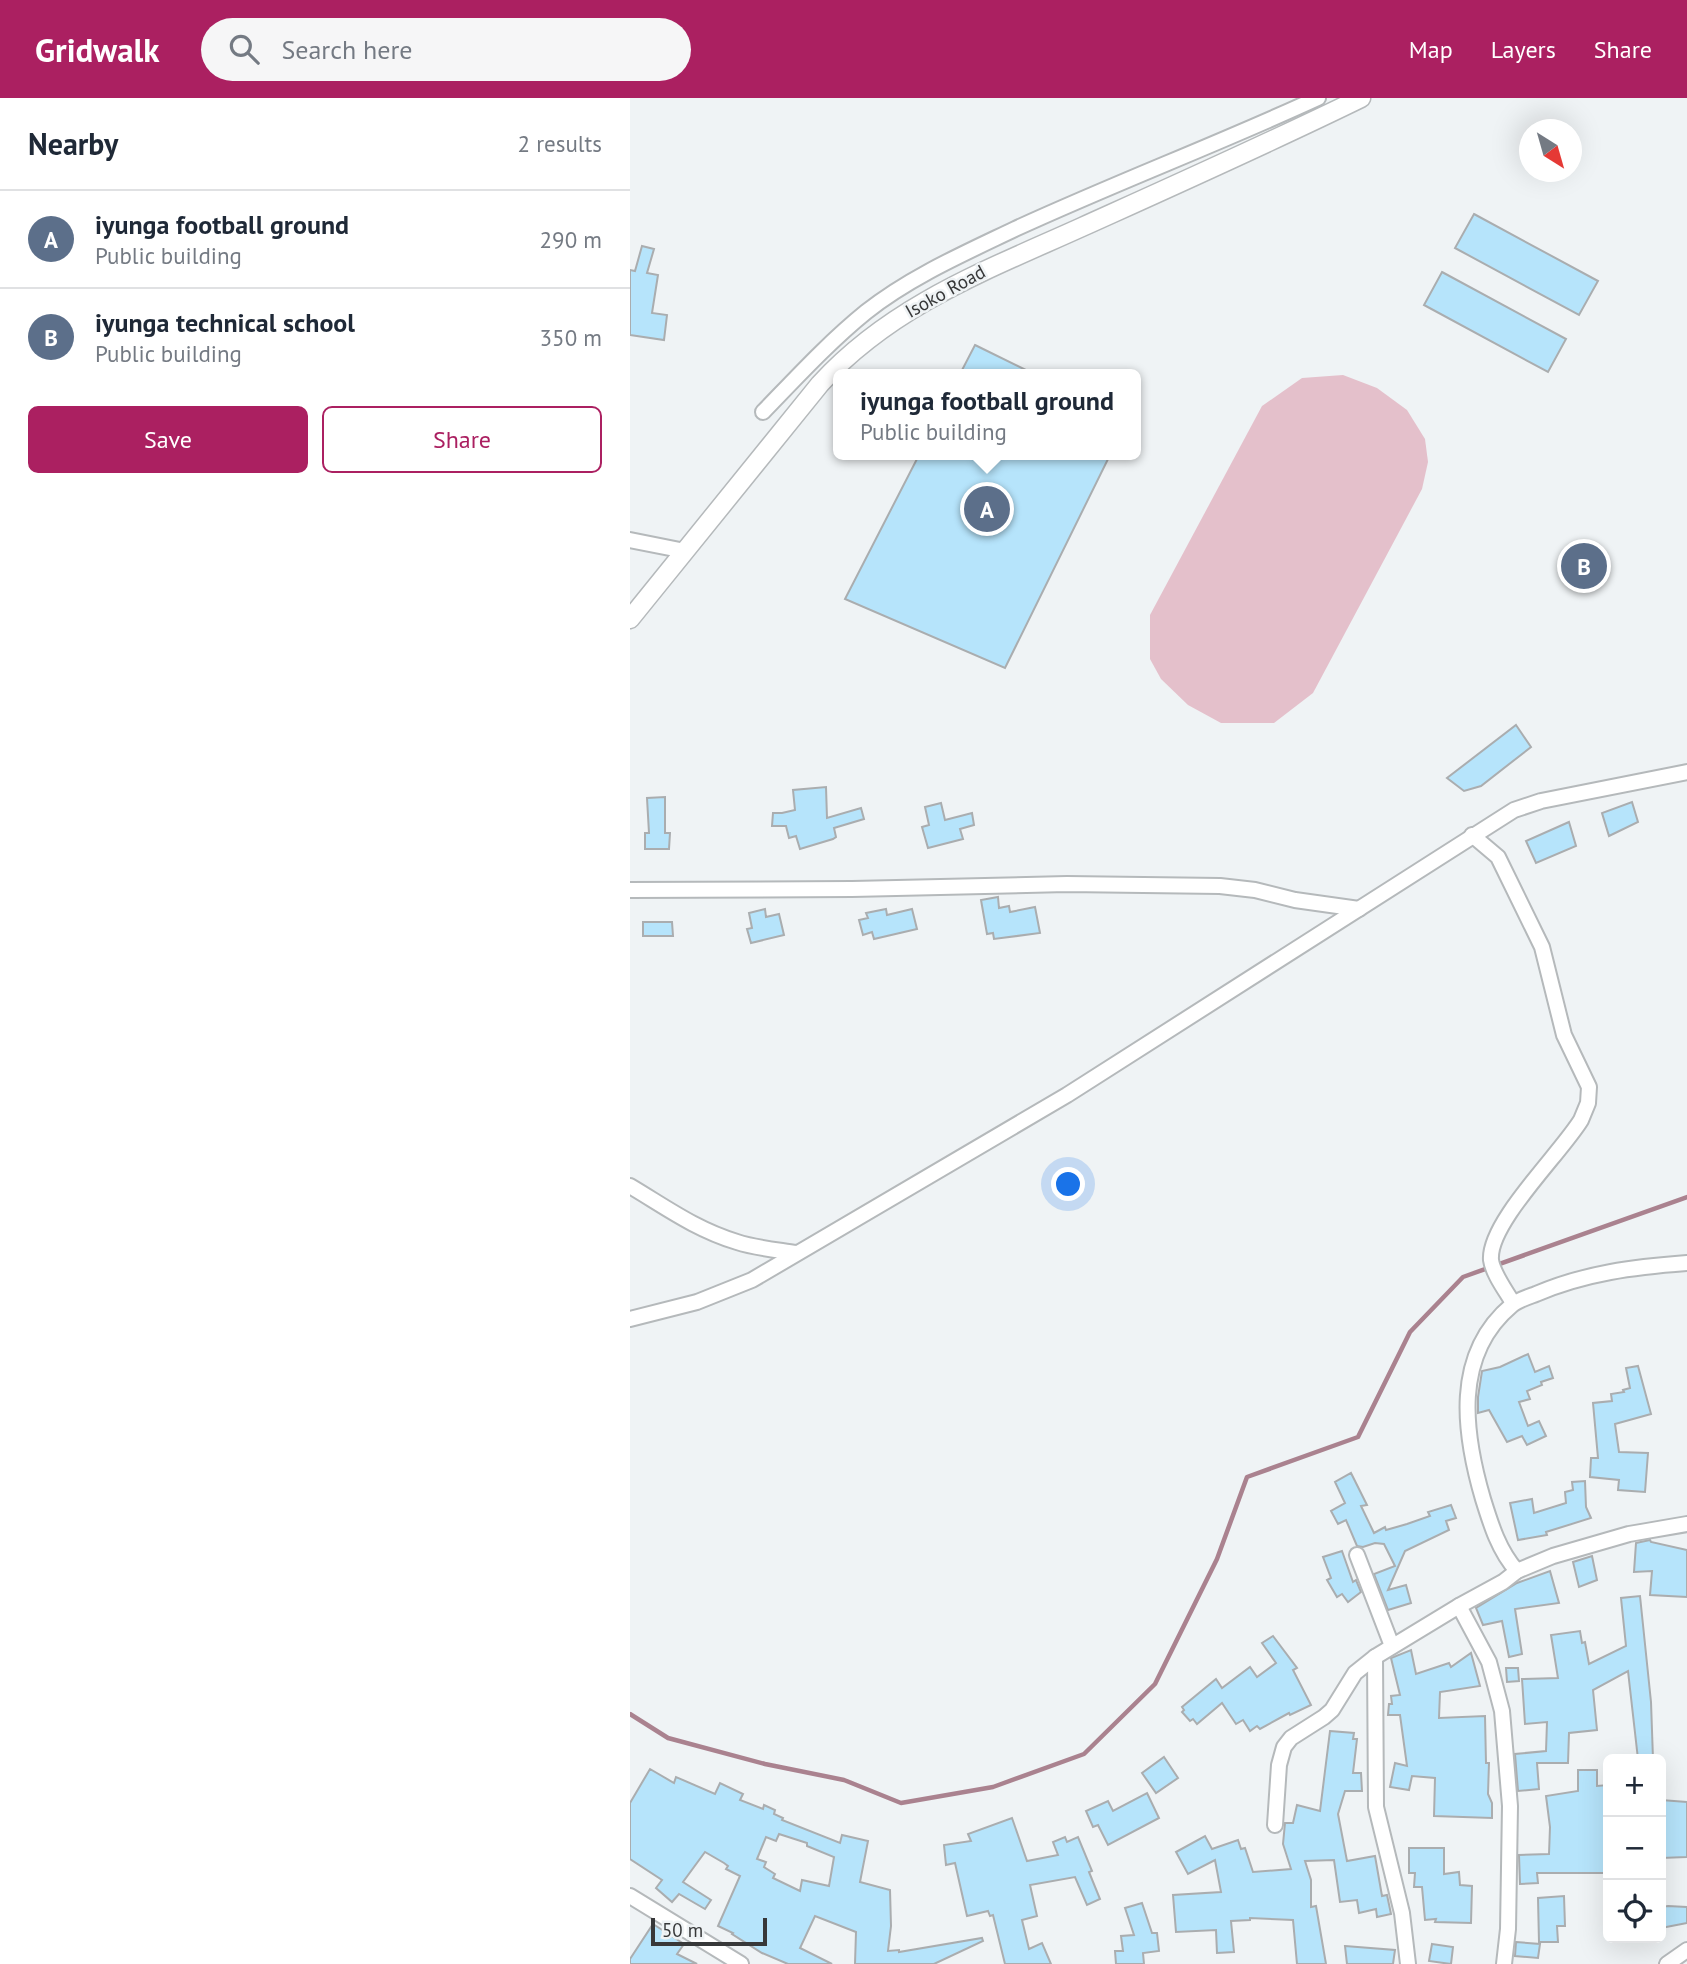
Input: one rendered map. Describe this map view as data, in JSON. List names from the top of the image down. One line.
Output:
{"streets":{"street":["Isoko Road"]},"scale_bar":"50 m","north":"bottom right","page":{"header":"Gridwalk","search":"Search here","nav":["Map","Layers","Share"],"heading":["Nearby","2 results"],"list":[{"mark":"A","name":"iyunga football ground","note":"Public building","value":"290 m"},{"mark":"B","name":"iyunga technical school","note":"Public building","value":"350 m"}],"popup":["iyunga football ground","Public building"],"buttons":["Save","Share"],"pins":["A","B"],"map_buttons":["+","−"],"scale":"50 m"}}
